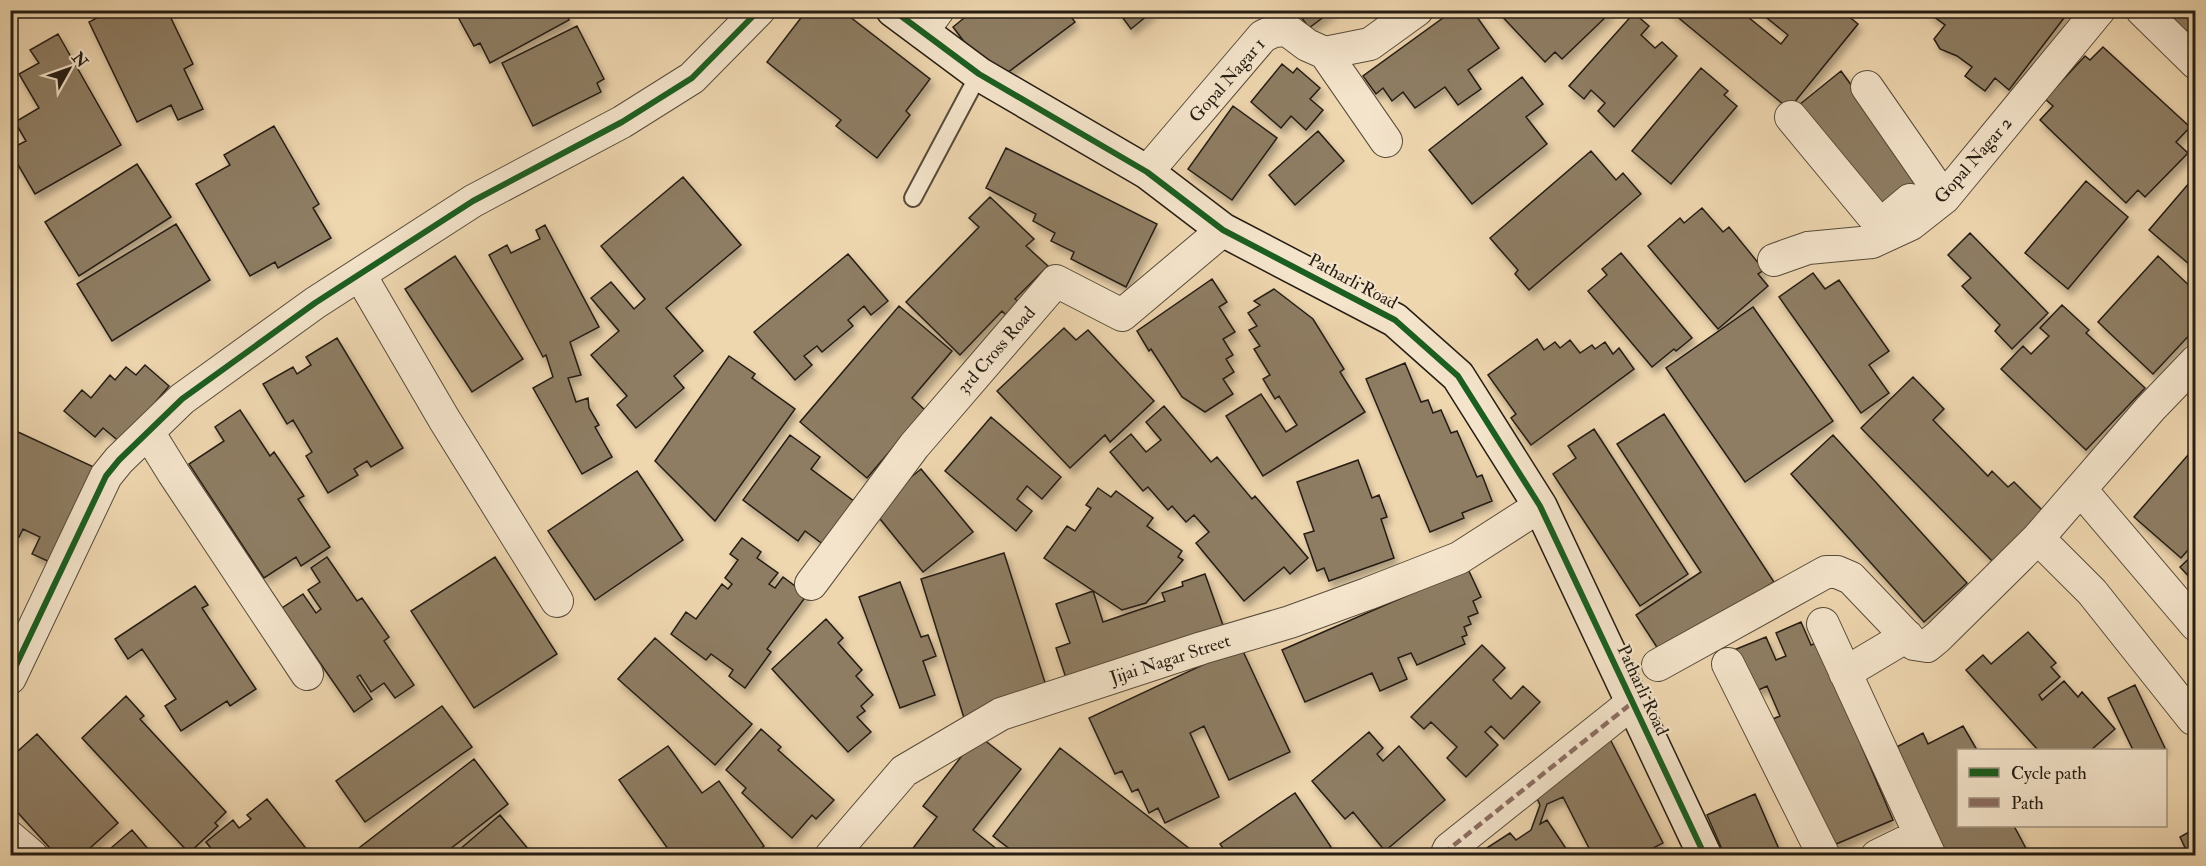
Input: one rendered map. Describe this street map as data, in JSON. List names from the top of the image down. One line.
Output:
{"streets":{"street":["Gopal Nagar 1","Gopal Nagar 2","Patharli Road","3rd Cross Road","Jijai Nagar Street"]},"crossings":[["Gopal Nagar 1","Patharli Road"],["Patharli Road","3rd Cross Road"],["Patharli Road","Jijai Nagar Street"]],"legend":["Cycle path","Path"],"north":"top right"}
